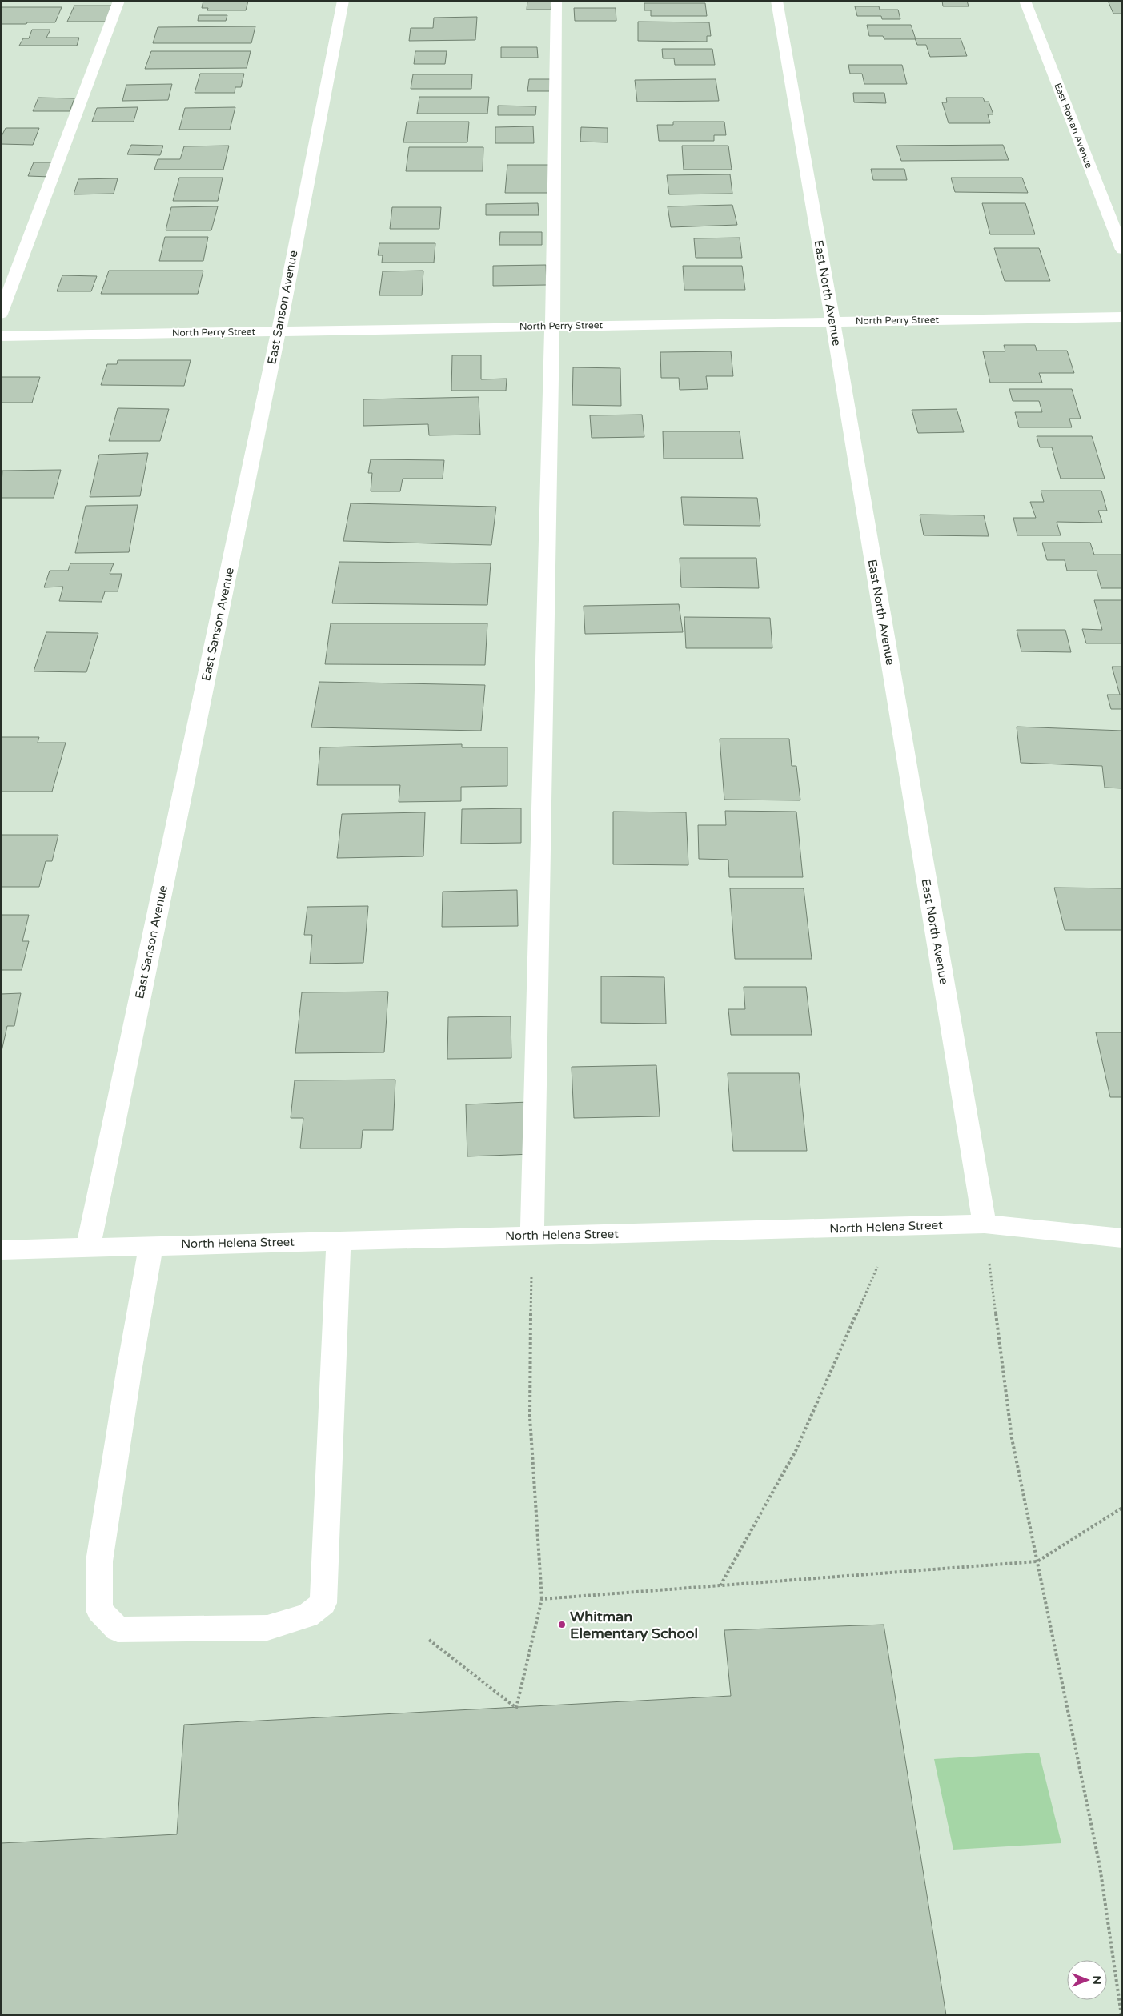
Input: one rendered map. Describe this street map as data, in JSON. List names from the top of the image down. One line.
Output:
{"streets":{"street":["East Rowan Avenue","East North Avenue","East Sanson Avenue","North Perry Street","North Helena Street"]},"crossings":[["East North Avenue","North Perry Street"],["East North Avenue","North Helena Street"],["East Sanson Avenue","North Perry Street"],["East Sanson Avenue","North Helena Street"]],"places":["Whitman Elementary School"],"north":"right"}
